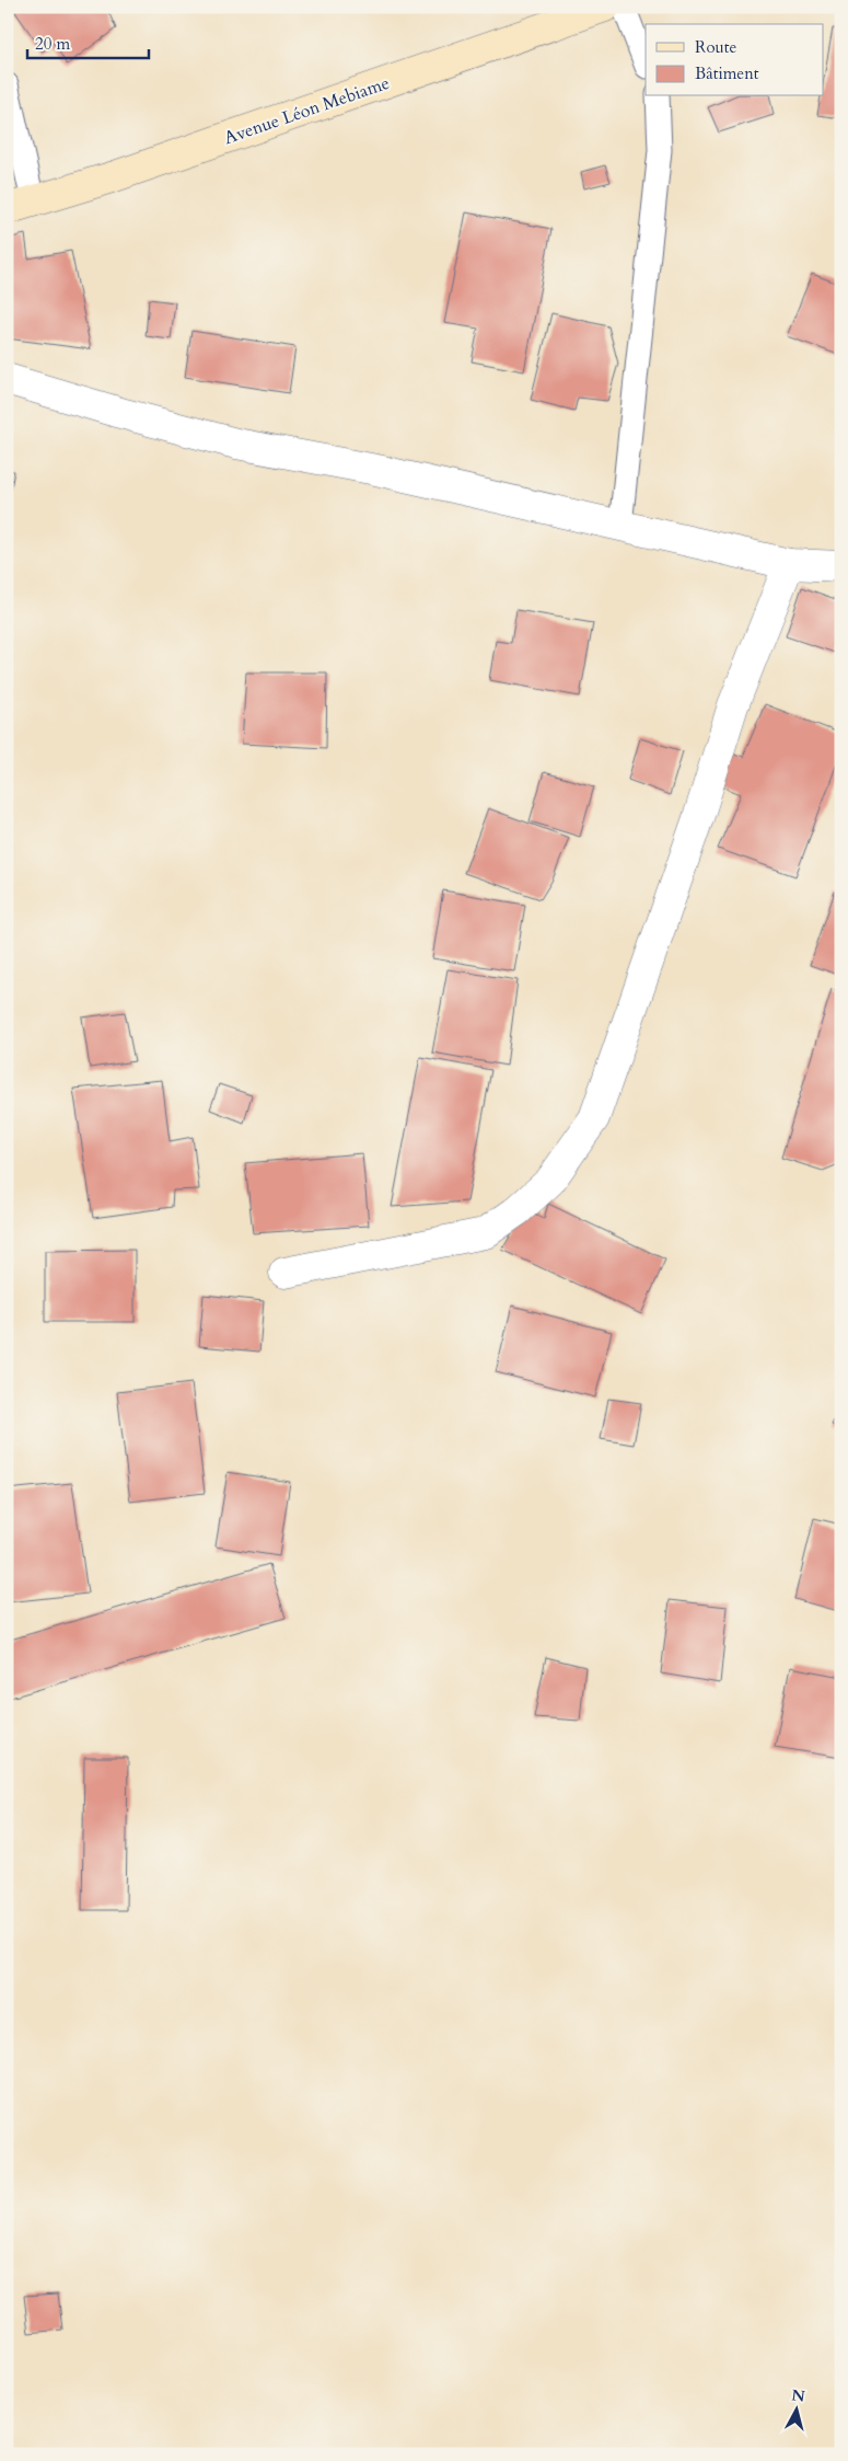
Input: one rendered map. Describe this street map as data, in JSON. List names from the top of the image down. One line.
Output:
{"streets":{"street":["Avenue Léon Mebiame"]},"legend":["Route","Bâtiment"],"scale_bar":"20 m","north":"top"}
